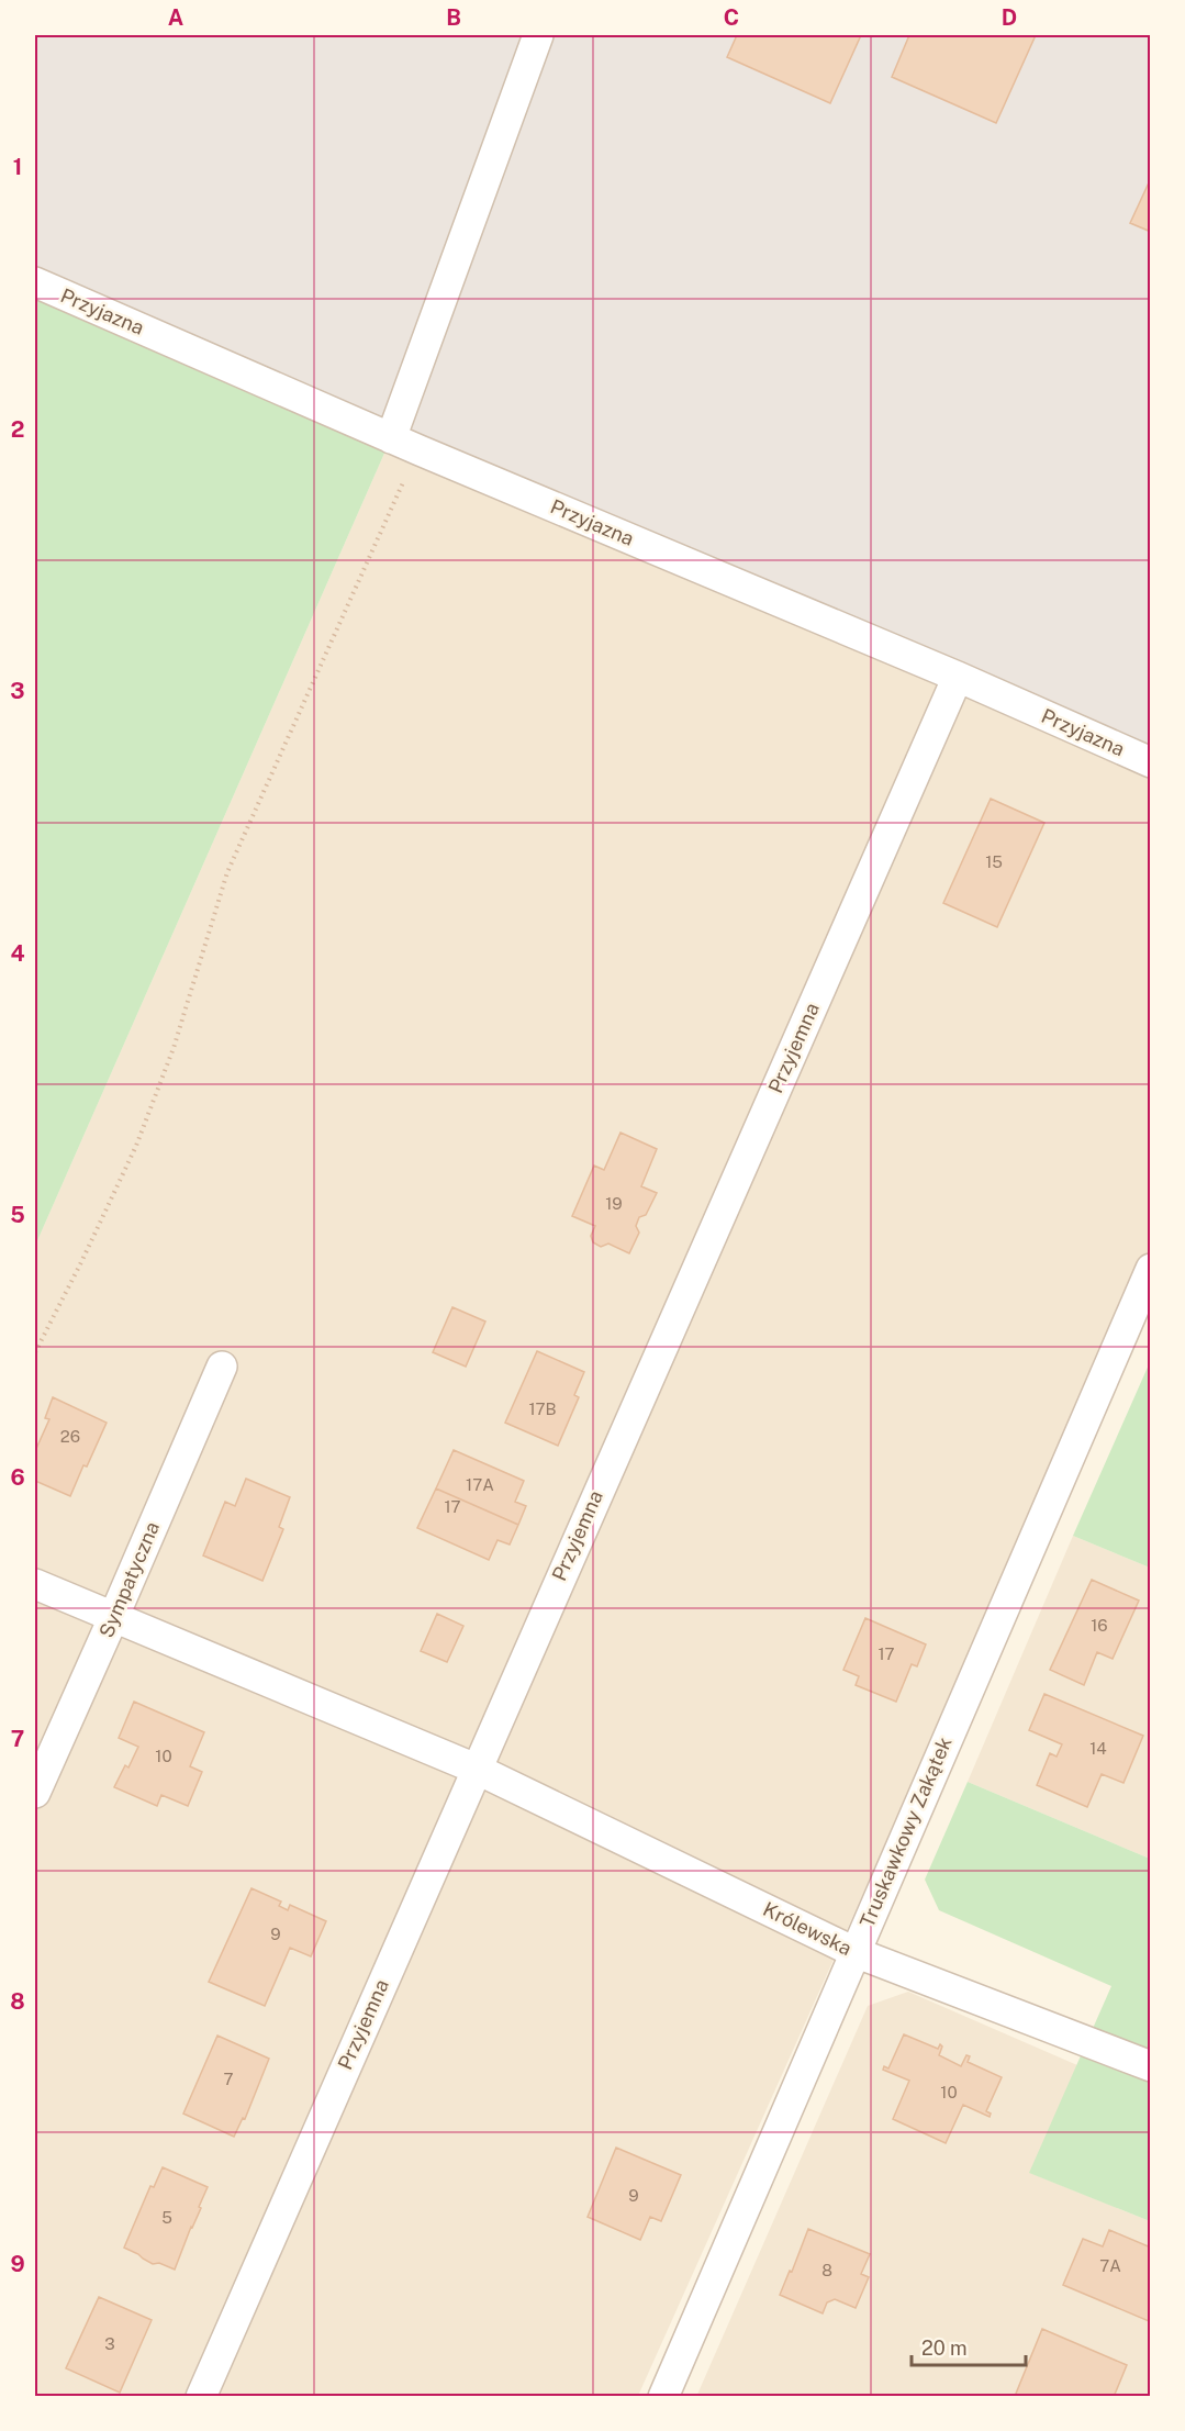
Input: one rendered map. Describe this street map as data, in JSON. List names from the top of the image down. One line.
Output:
{"streets":{"street":["Przyjazna","Przyjemna","Sympatyczna","Truskawkowy Zakątek","Królewska"]},"crossings":[["Przyjazna","Przyjemna"],["Przyjemna","Królewska"],["Sympatyczna","Królewska"],["Truskawkowy Zakątek","Królewska"]],"house_numbers":["15","19","17B","26","17A","17","16","17","14","10","9","7","10","9","5","7A","8","3"],"scale_bar":"20 m","grid":{"columns":["A","B","C","D"],"rows":["1","2","3","4","5","6","7","8","9"]}}
